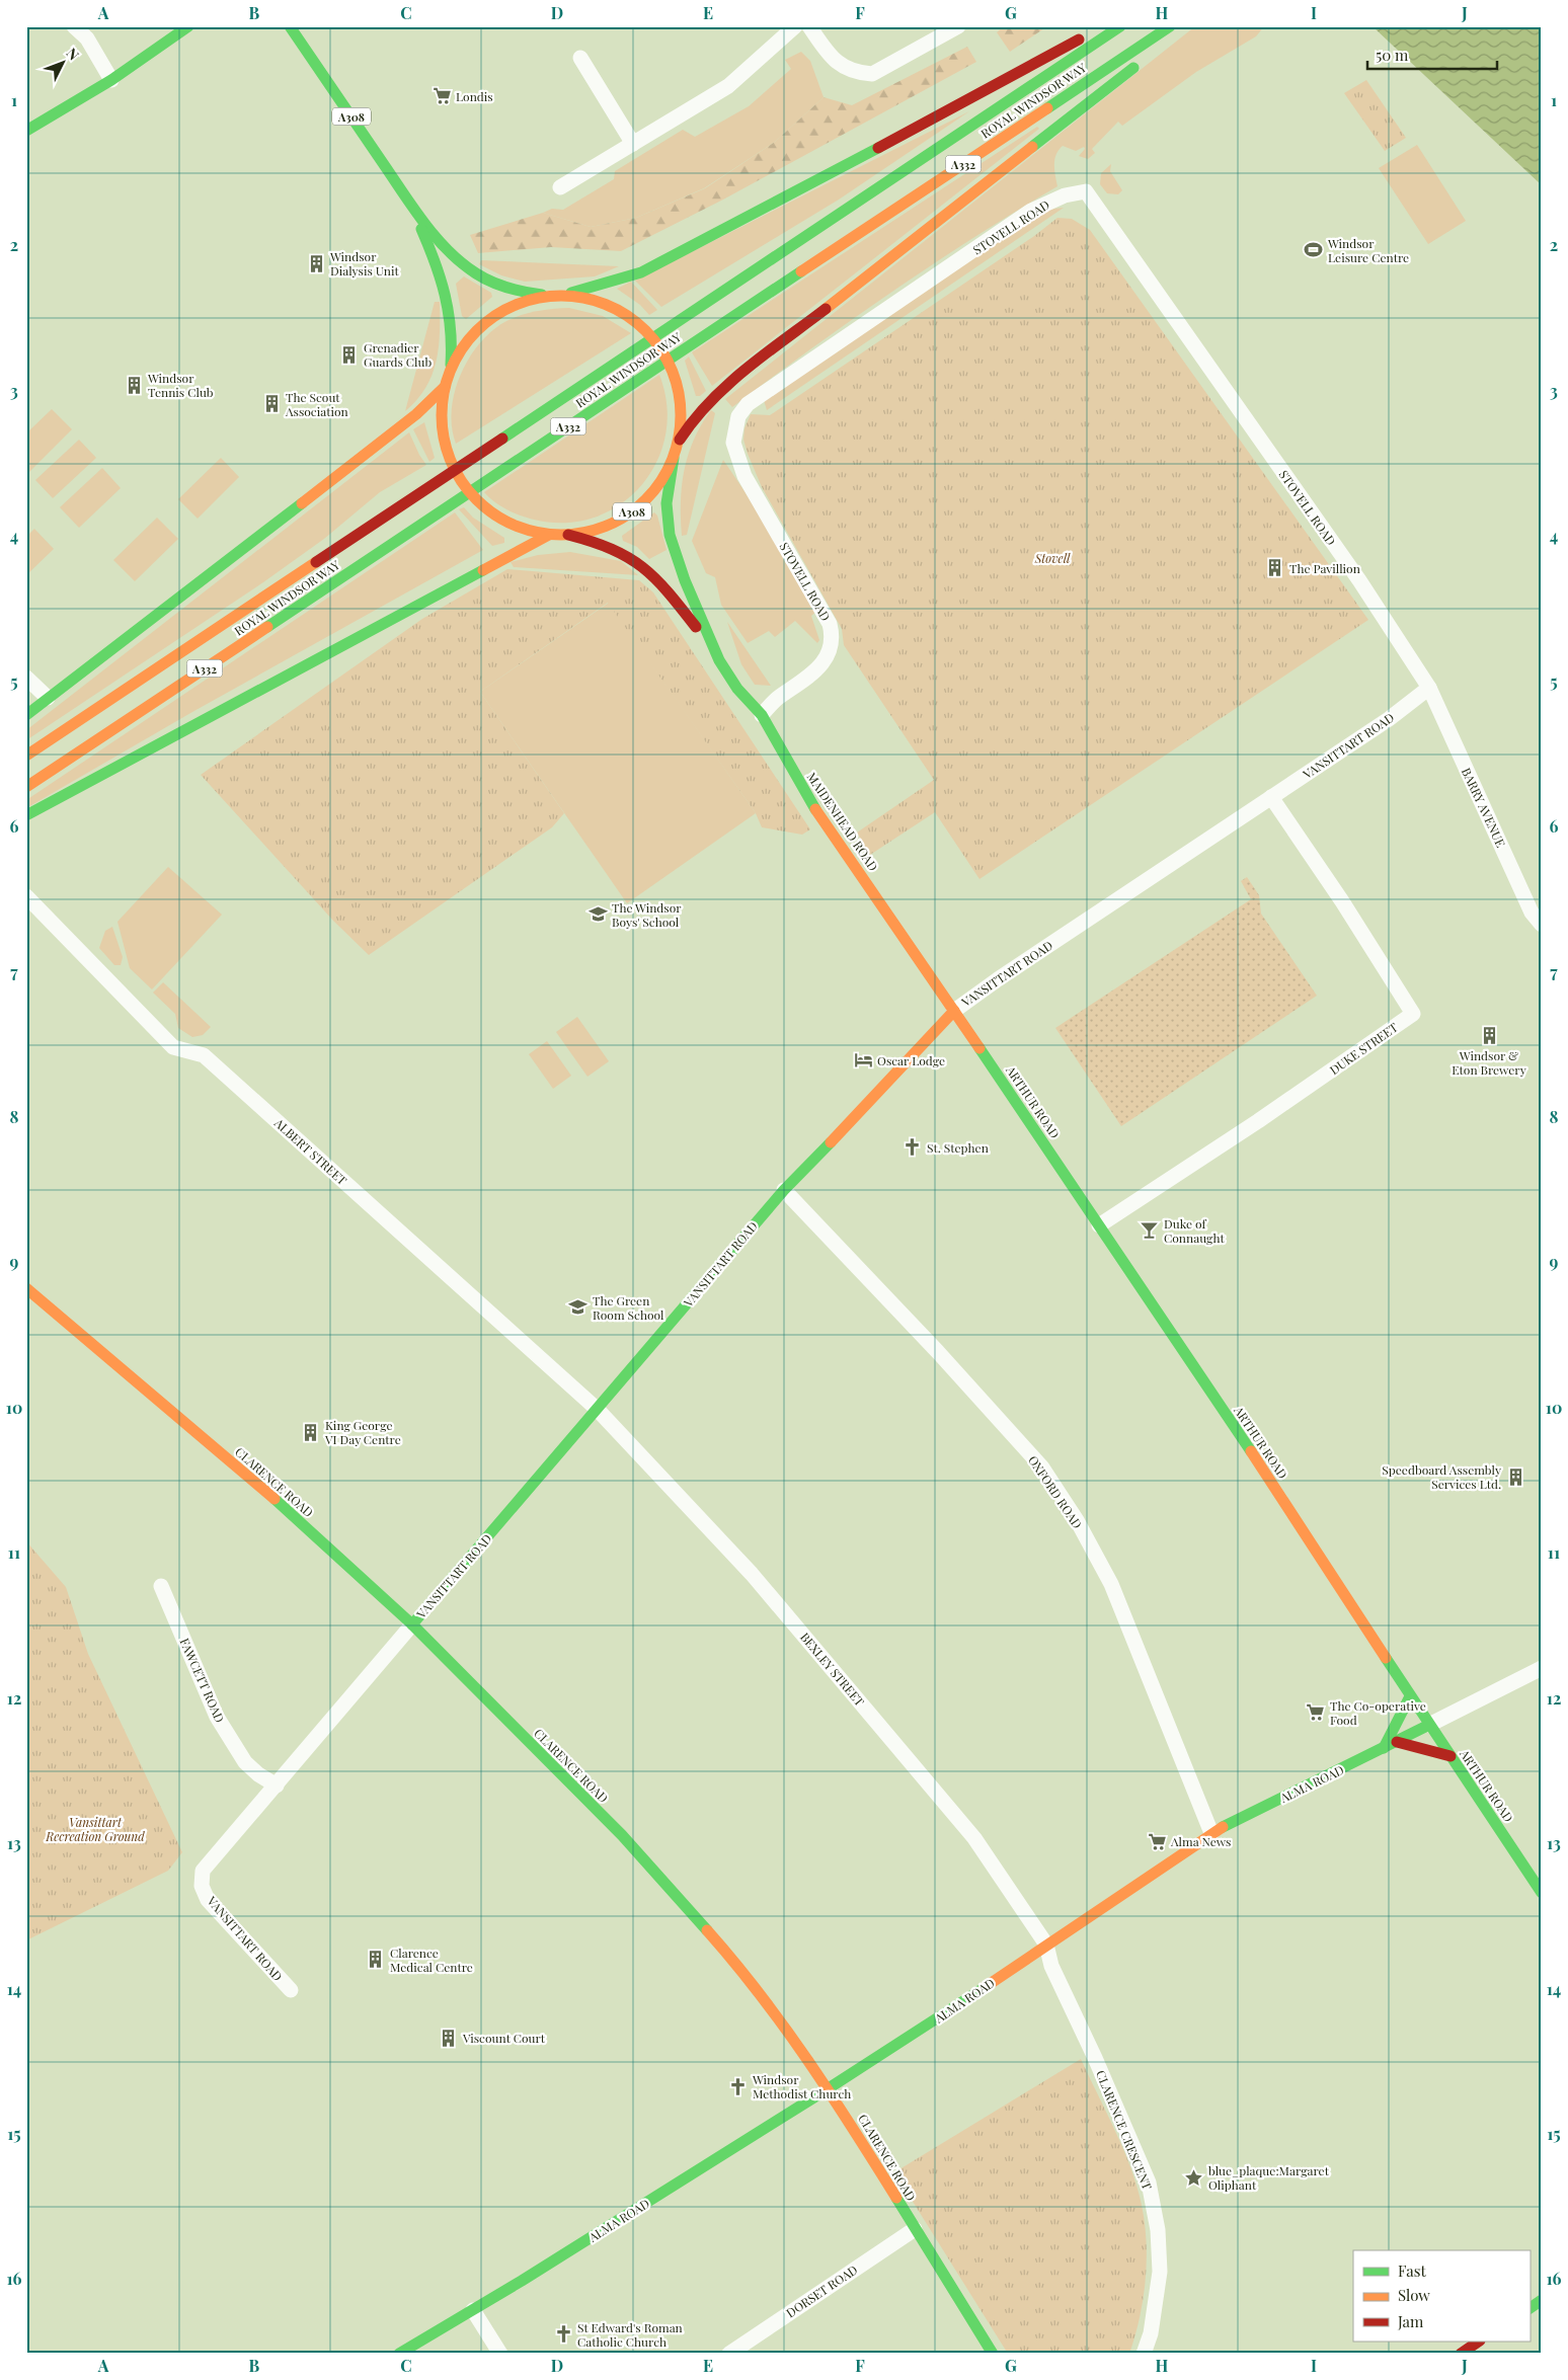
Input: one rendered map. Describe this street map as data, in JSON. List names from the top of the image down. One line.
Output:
{"streets":{"main road":["ROYAL WINDSOR WAY","A308","A332","VANSITTART ROAD","MAIDENHEAD ROAD","ARTHUR ROAD","CLARENCE ROAD","ALMA ROAD"],"street":["STOVELL ROAD","BARRY AVENUE","DUKE STREET","ALBERT STREET","OXFORD ROAD","BEXLEY STREET","FAWCETT ROAD","CLARENCE CRESCENT","DORSET ROAD"]},"crossings":[["A308","MAIDENHEAD ROAD"],["STOVELL ROAD","VANSITTART ROAD"],["STOVELL ROAD","BARRY AVENUE"],["STOVELL ROAD","MAIDENHEAD ROAD"],["VANSITTART ROAD","BARRY AVENUE"],["VANSITTART ROAD","MAIDENHEAD ROAD"],["VANSITTART ROAD","DUKE STREET"],["VANSITTART ROAD","ARTHUR ROAD"],["VANSITTART ROAD","ALBERT STREET"],["VANSITTART ROAD","CLARENCE ROAD"],["VANSITTART ROAD","OXFORD ROAD"],["VANSITTART ROAD","BEXLEY STREET"],["VANSITTART ROAD","FAWCETT ROAD"],["MAIDENHEAD ROAD","ARTHUR ROAD"],["DUKE STREET","ARTHUR ROAD"],["ARTHUR ROAD","ALMA ROAD"],["ALBERT STREET","BEXLEY STREET"],["CLARENCE ROAD","ALMA ROAD"],["CLARENCE ROAD","DORSET ROAD"],["OXFORD ROAD","ALMA ROAD"],["BEXLEY STREET","ALMA ROAD"],["BEXLEY STREET","CLARENCE CRESCENT"],["ALMA ROAD","CLARENCE CRESCENT"]],"parks":["Stovell","Vansittart Recreation Ground"],"places":{"supermarket":["Londis","The Co-operative Food","Alma News"],"sports":["Windsor Leisure Centre"],"building":["Windsor Dialysis Unit","Grenadier Guards Club","Windsor Tennis Club","The Scout Association","The Pavillion","Windsor & Eton Brewery","King George VI Day Centre","Speedboard Assembly Services Ltd.","Clarence Medical Centre","Viscount Court"],"school or university":["The Windsor Boys' School","The Green Room School"],"hotel":["Oscar Lodge"],"church":["St. Stephen","Windsor Methodist Church","St Edward's Roman Catholic Church"],"bar":["Duke of Connaught"],"place":["blue_plaque:Margaret Oliphant"]},"legend":["Fast","Slow","Jam"],"scale_bar":"50 m","north":"top right","grid":{"columns":["A","B","C","D","E","F","G","H","I","J"],"rows":["1","2","3","4","5","6","7","8","9","10","11","12","13","14","15","16"]}}
